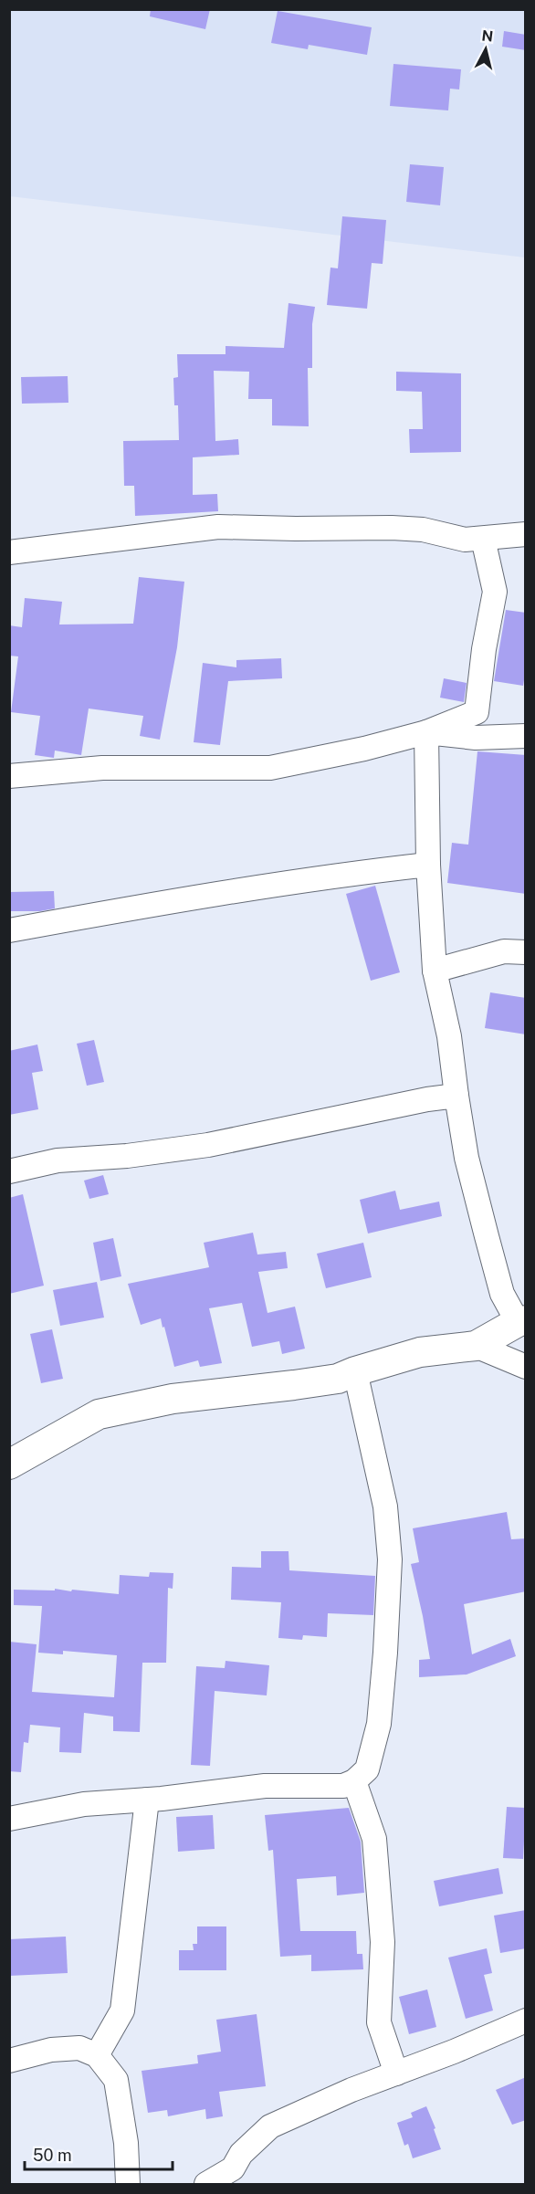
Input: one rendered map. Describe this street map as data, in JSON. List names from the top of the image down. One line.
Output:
{"scale_bar":"50 m","north":"top"}
